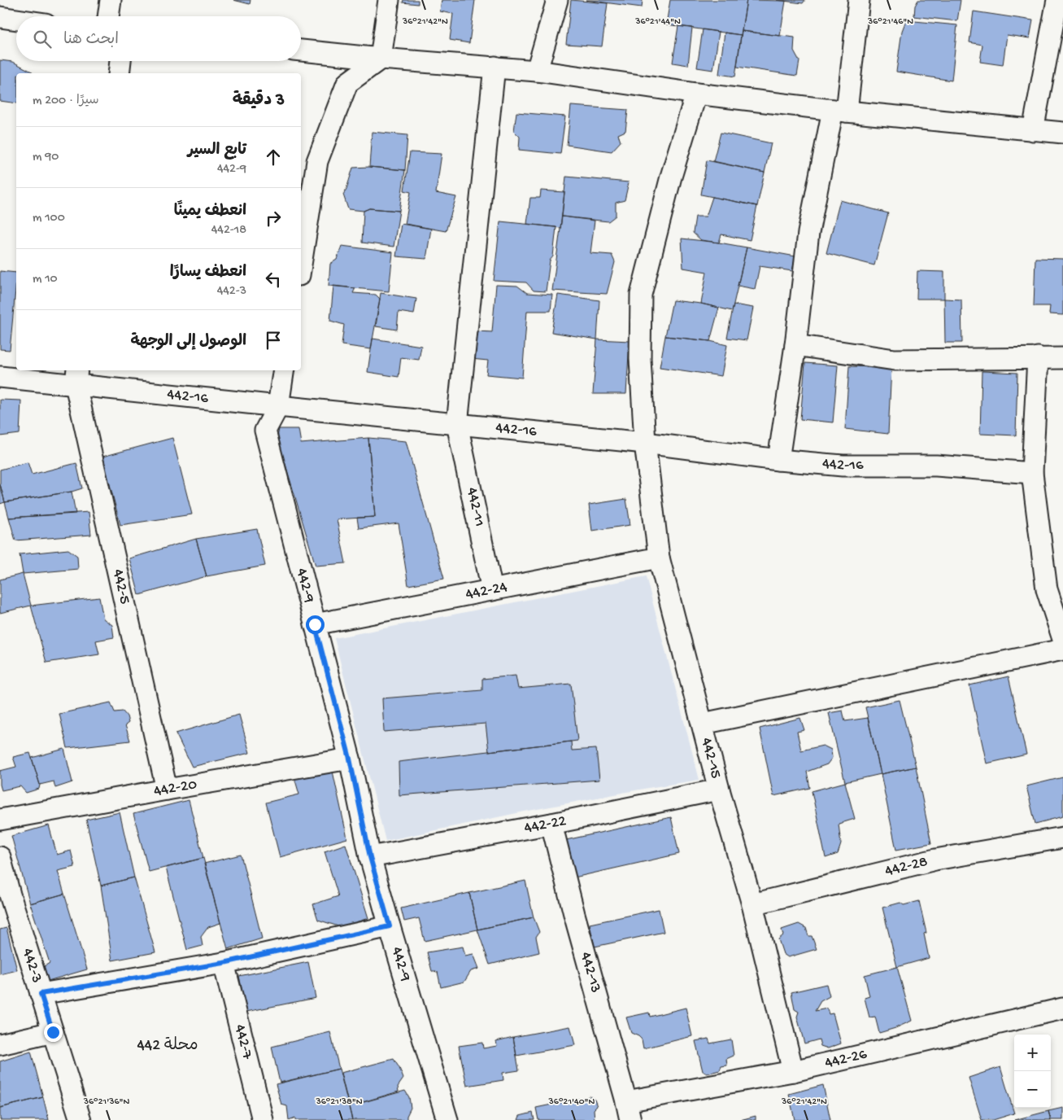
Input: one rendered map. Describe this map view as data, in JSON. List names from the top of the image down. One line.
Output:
{"streets":{"street":["442-16","442-11","442-9","442-5","442-24","442-15","442-20","442-22","442-28","442-3","442-13","442-7","442-26"]},"crossings":[["442-16","442-11"],["442-16","442-9"],["442-16","442-5"],["442-16","442-15"],["442-11","442-24"],["442-9","442-24"],["442-9","442-20"],["442-9","442-22"],["442-5","442-20"],["442-24","442-15"],["442-15","442-22"],["442-15","442-28"],["442-15","442-26"],["442-22","442-13"],["442-13","442-26"]],"districts":["محلة 442"],"page":{"search":"ابحث هنا","heading":["3 دقيقة","سيرًا · 200 m"],"list":[["تابع السير","442-9","90 m"],["انعطف يمينًا","442-18","100 m"],["انعطف يسارًا","442-3","10 m"],"الوصول إلى الوجهة"],"map_buttons":["+","−"]},"coordinates":["36°21'42\"N","36°21'44\"N","36°21'46\"N","36°21'36\"N","36°21'38\"N","36°21'40\"N"]}
